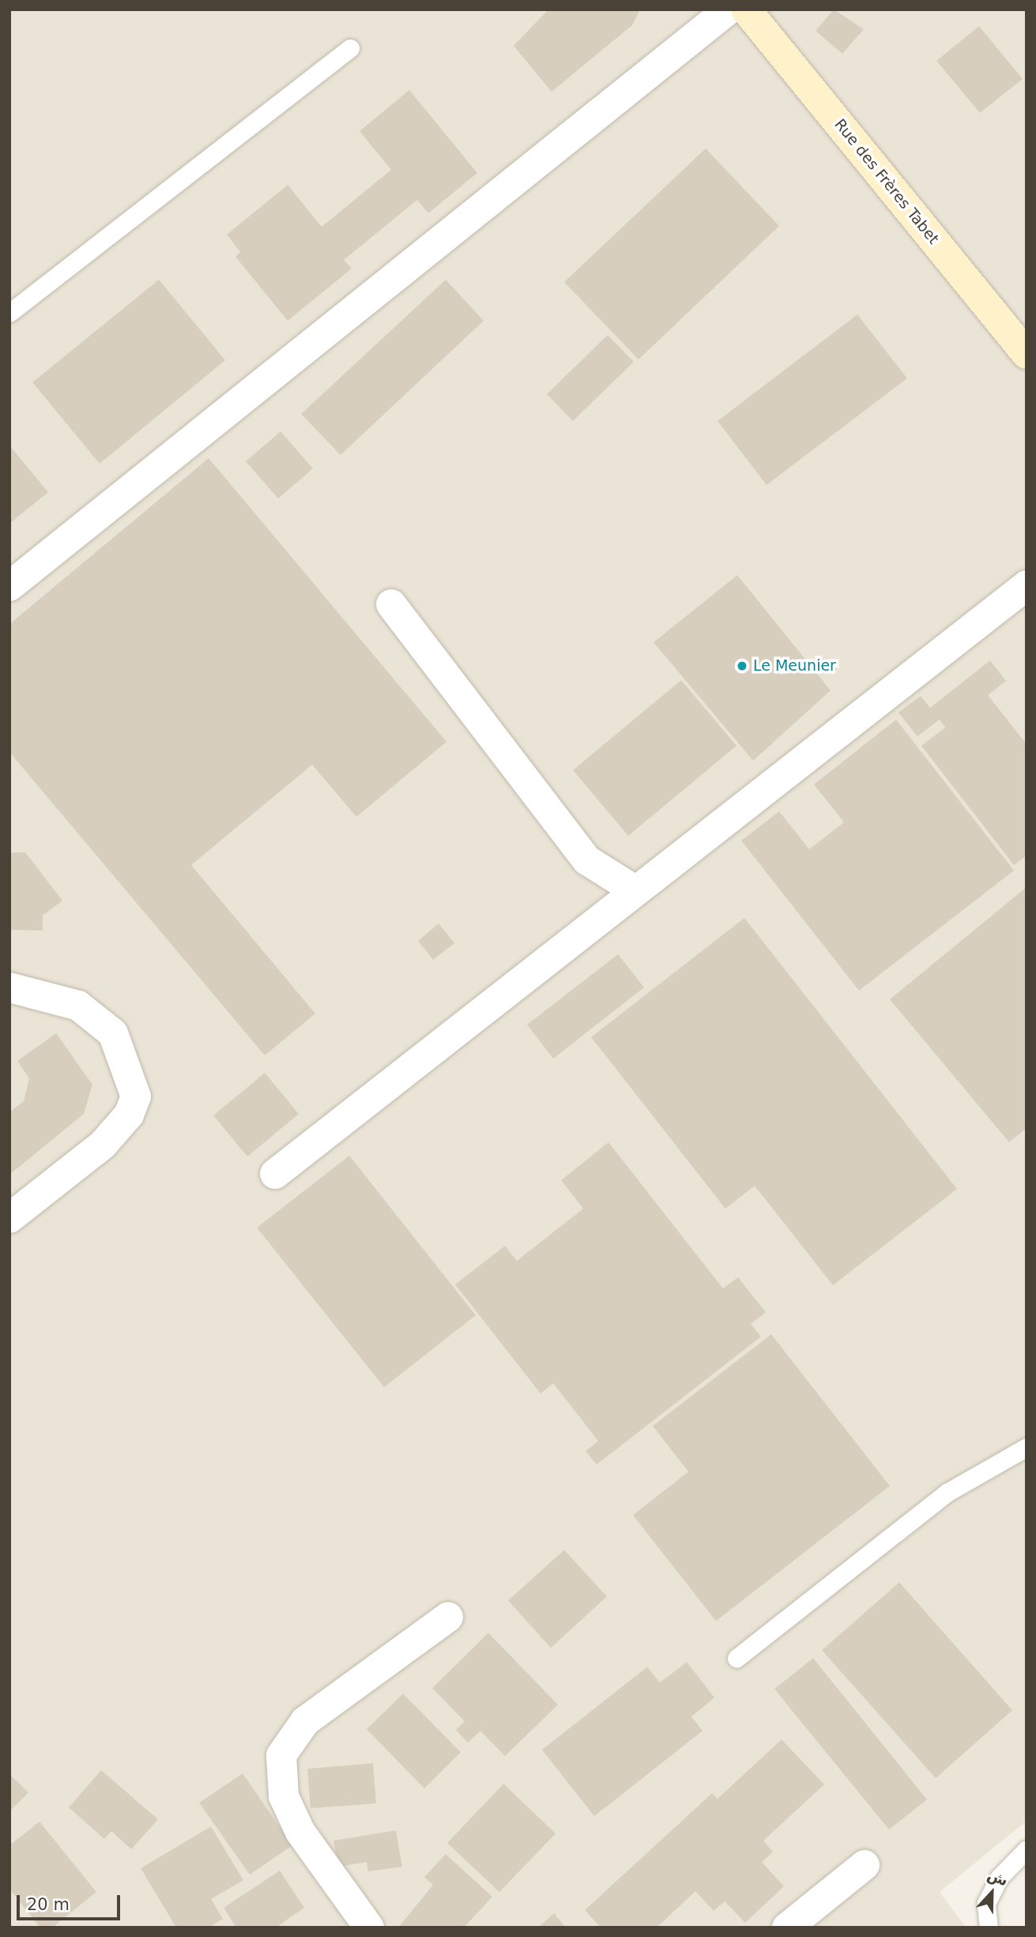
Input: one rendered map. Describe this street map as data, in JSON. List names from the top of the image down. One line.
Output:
{"streets":{"street":["Rue des Frères Tabet"]},"places":["Le Meunier"],"scale_bar":"20 m","north":"top"}
